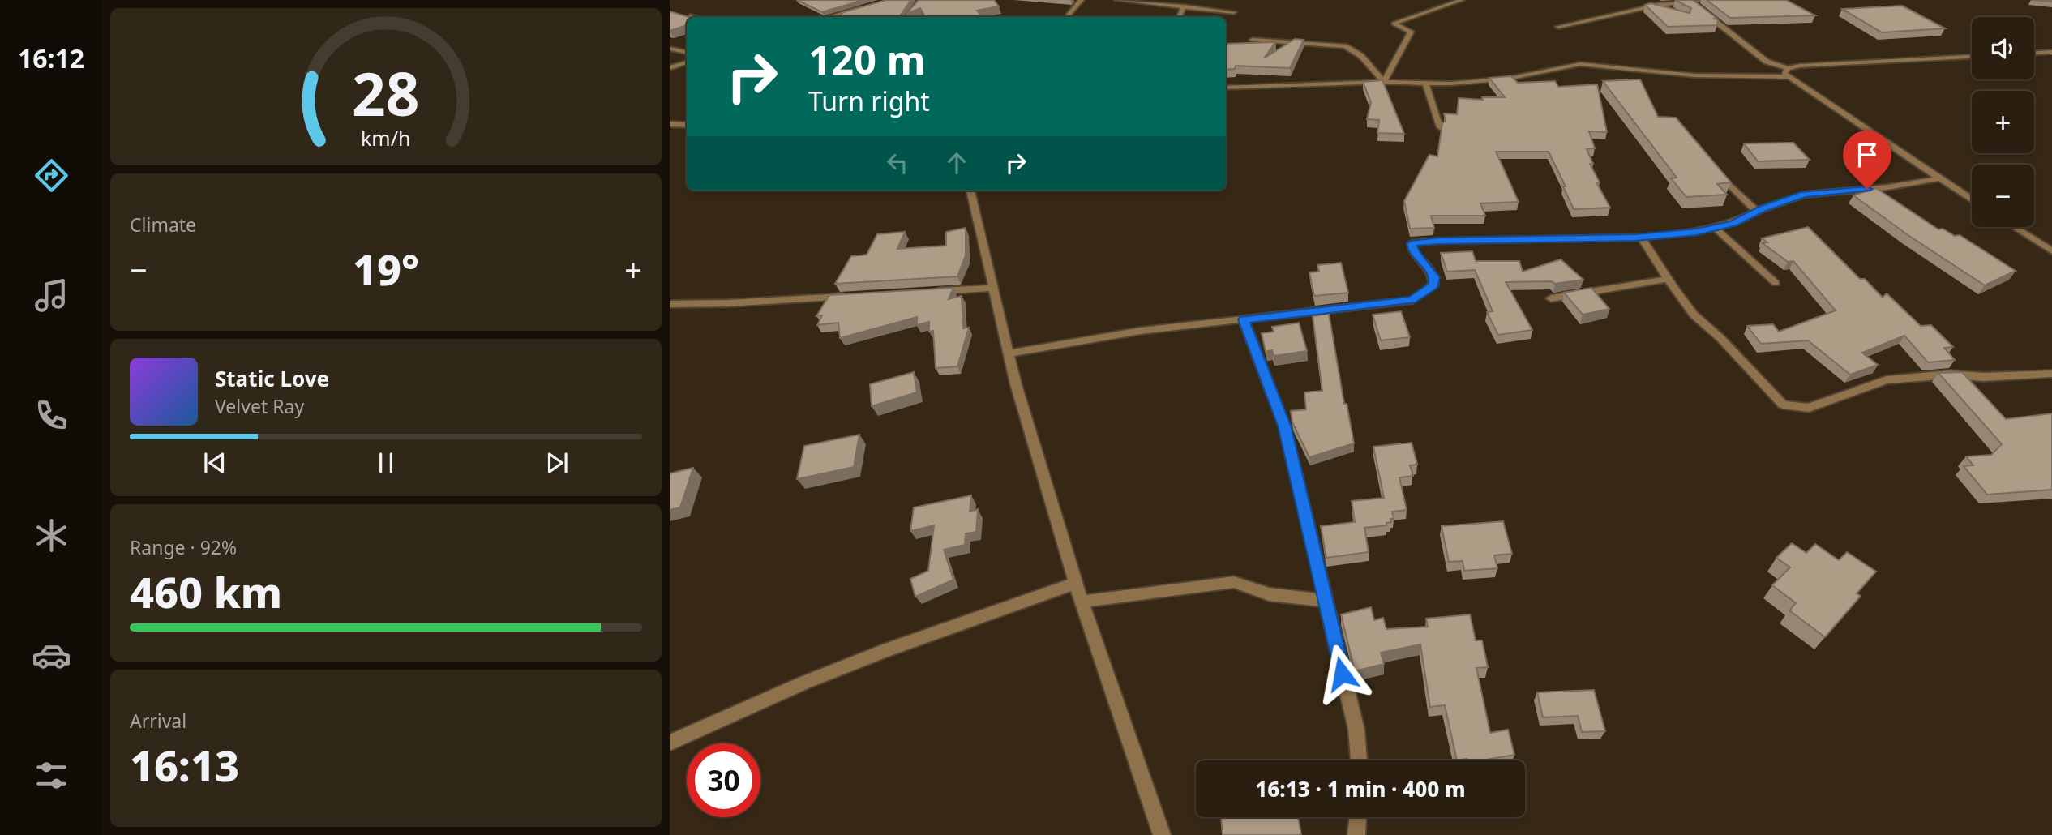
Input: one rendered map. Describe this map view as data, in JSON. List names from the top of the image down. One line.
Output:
{"page":{"tabs":"16:12","map_buttons":["+","−"],"turn":["120 m","Turn right"],"tile":["Climate",["Range · 92%","460 km"],["Arrival","16:13"]],"heat":["−","19°","+"],"song":["Static Love","Velvet Ray"],"limit":"30","trip":"16:13 · 1 min · 400 m","gauge":["28","km/h"]}}
